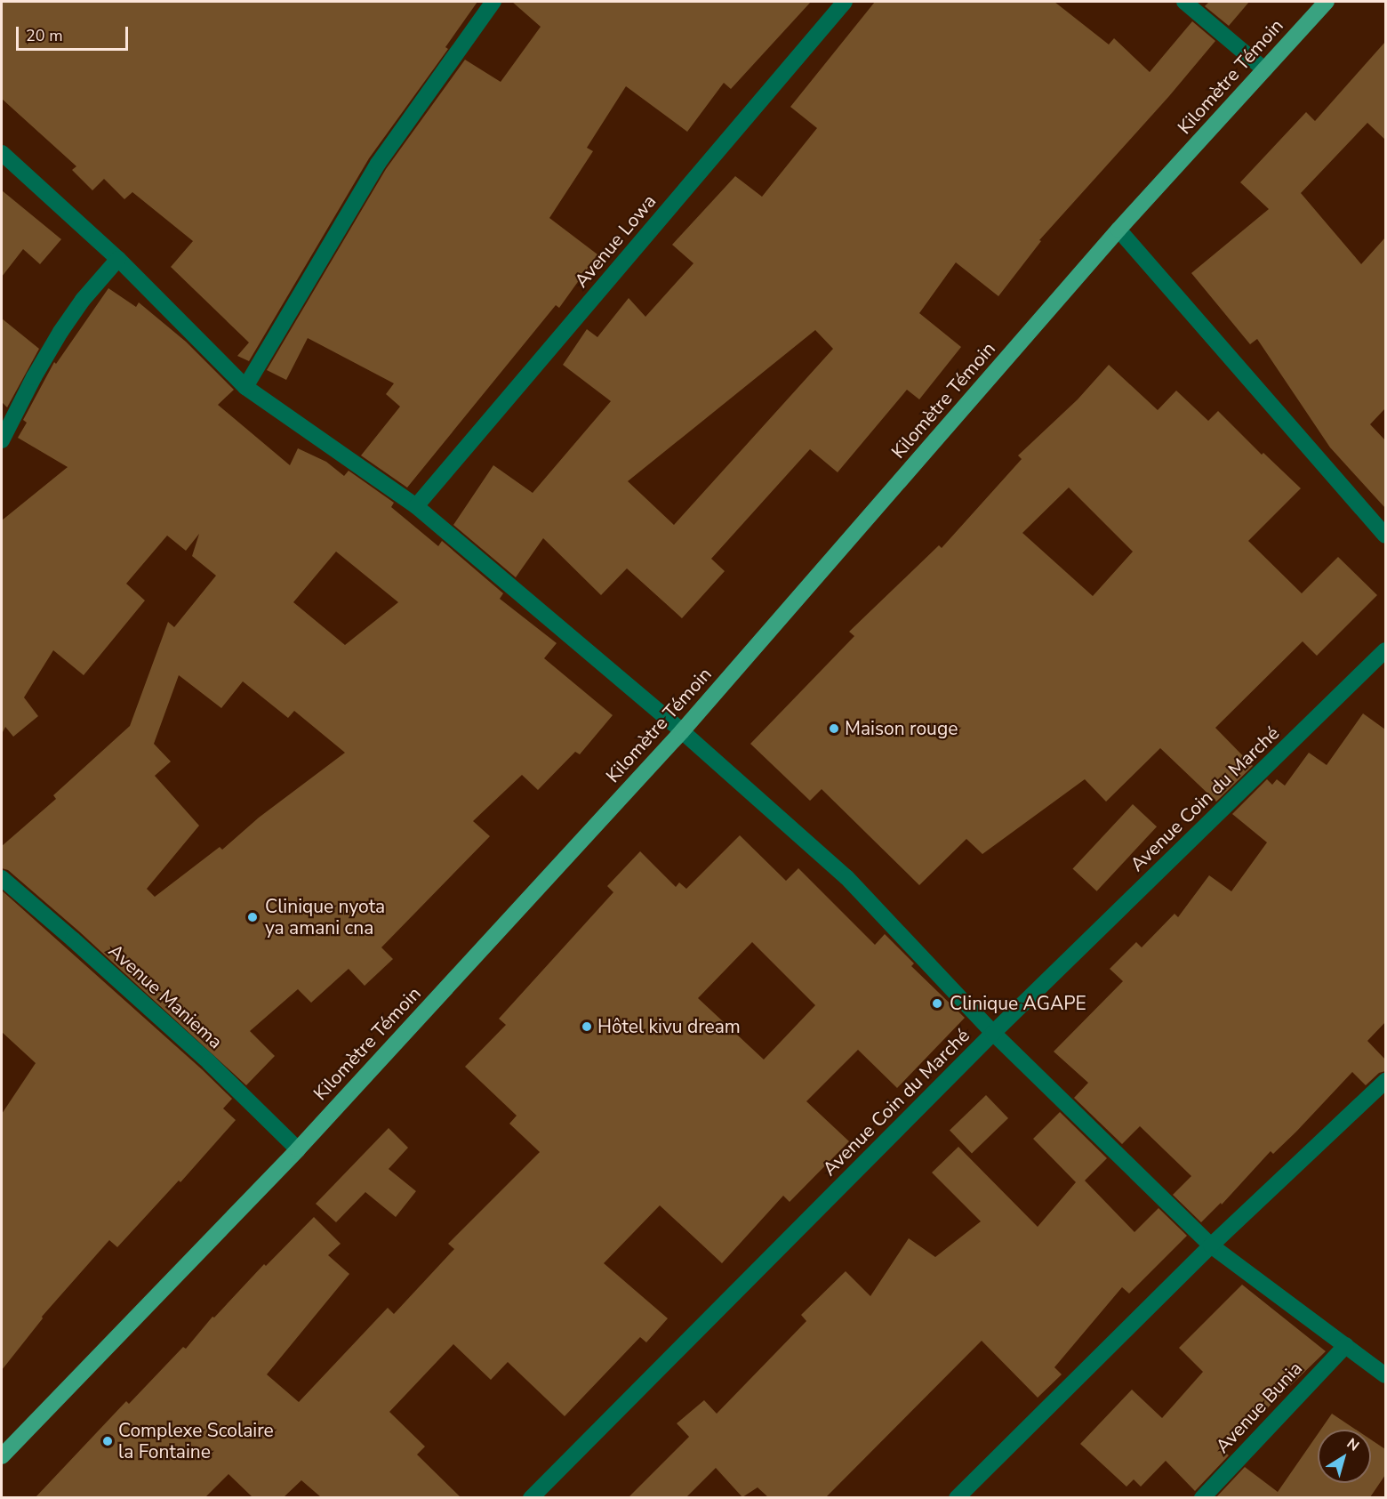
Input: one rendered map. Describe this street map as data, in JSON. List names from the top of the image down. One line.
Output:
{"streets":{"main road":["Kilomètre Témoin"],"street":["Avenue Lowa","Avenue Coin du Marché","Avenue Maniema","Avenue Bunia"]},"crossings":[["Kilomètre Témoin","Avenue Maniema"]],"places":["Maison rouge","Clinique nyota ya amani cna","Clinique AGAPE","Hôtel kivu dream","Complexe Scolaire la Fontaine"],"scale_bar":"20 m","north":"top right"}
